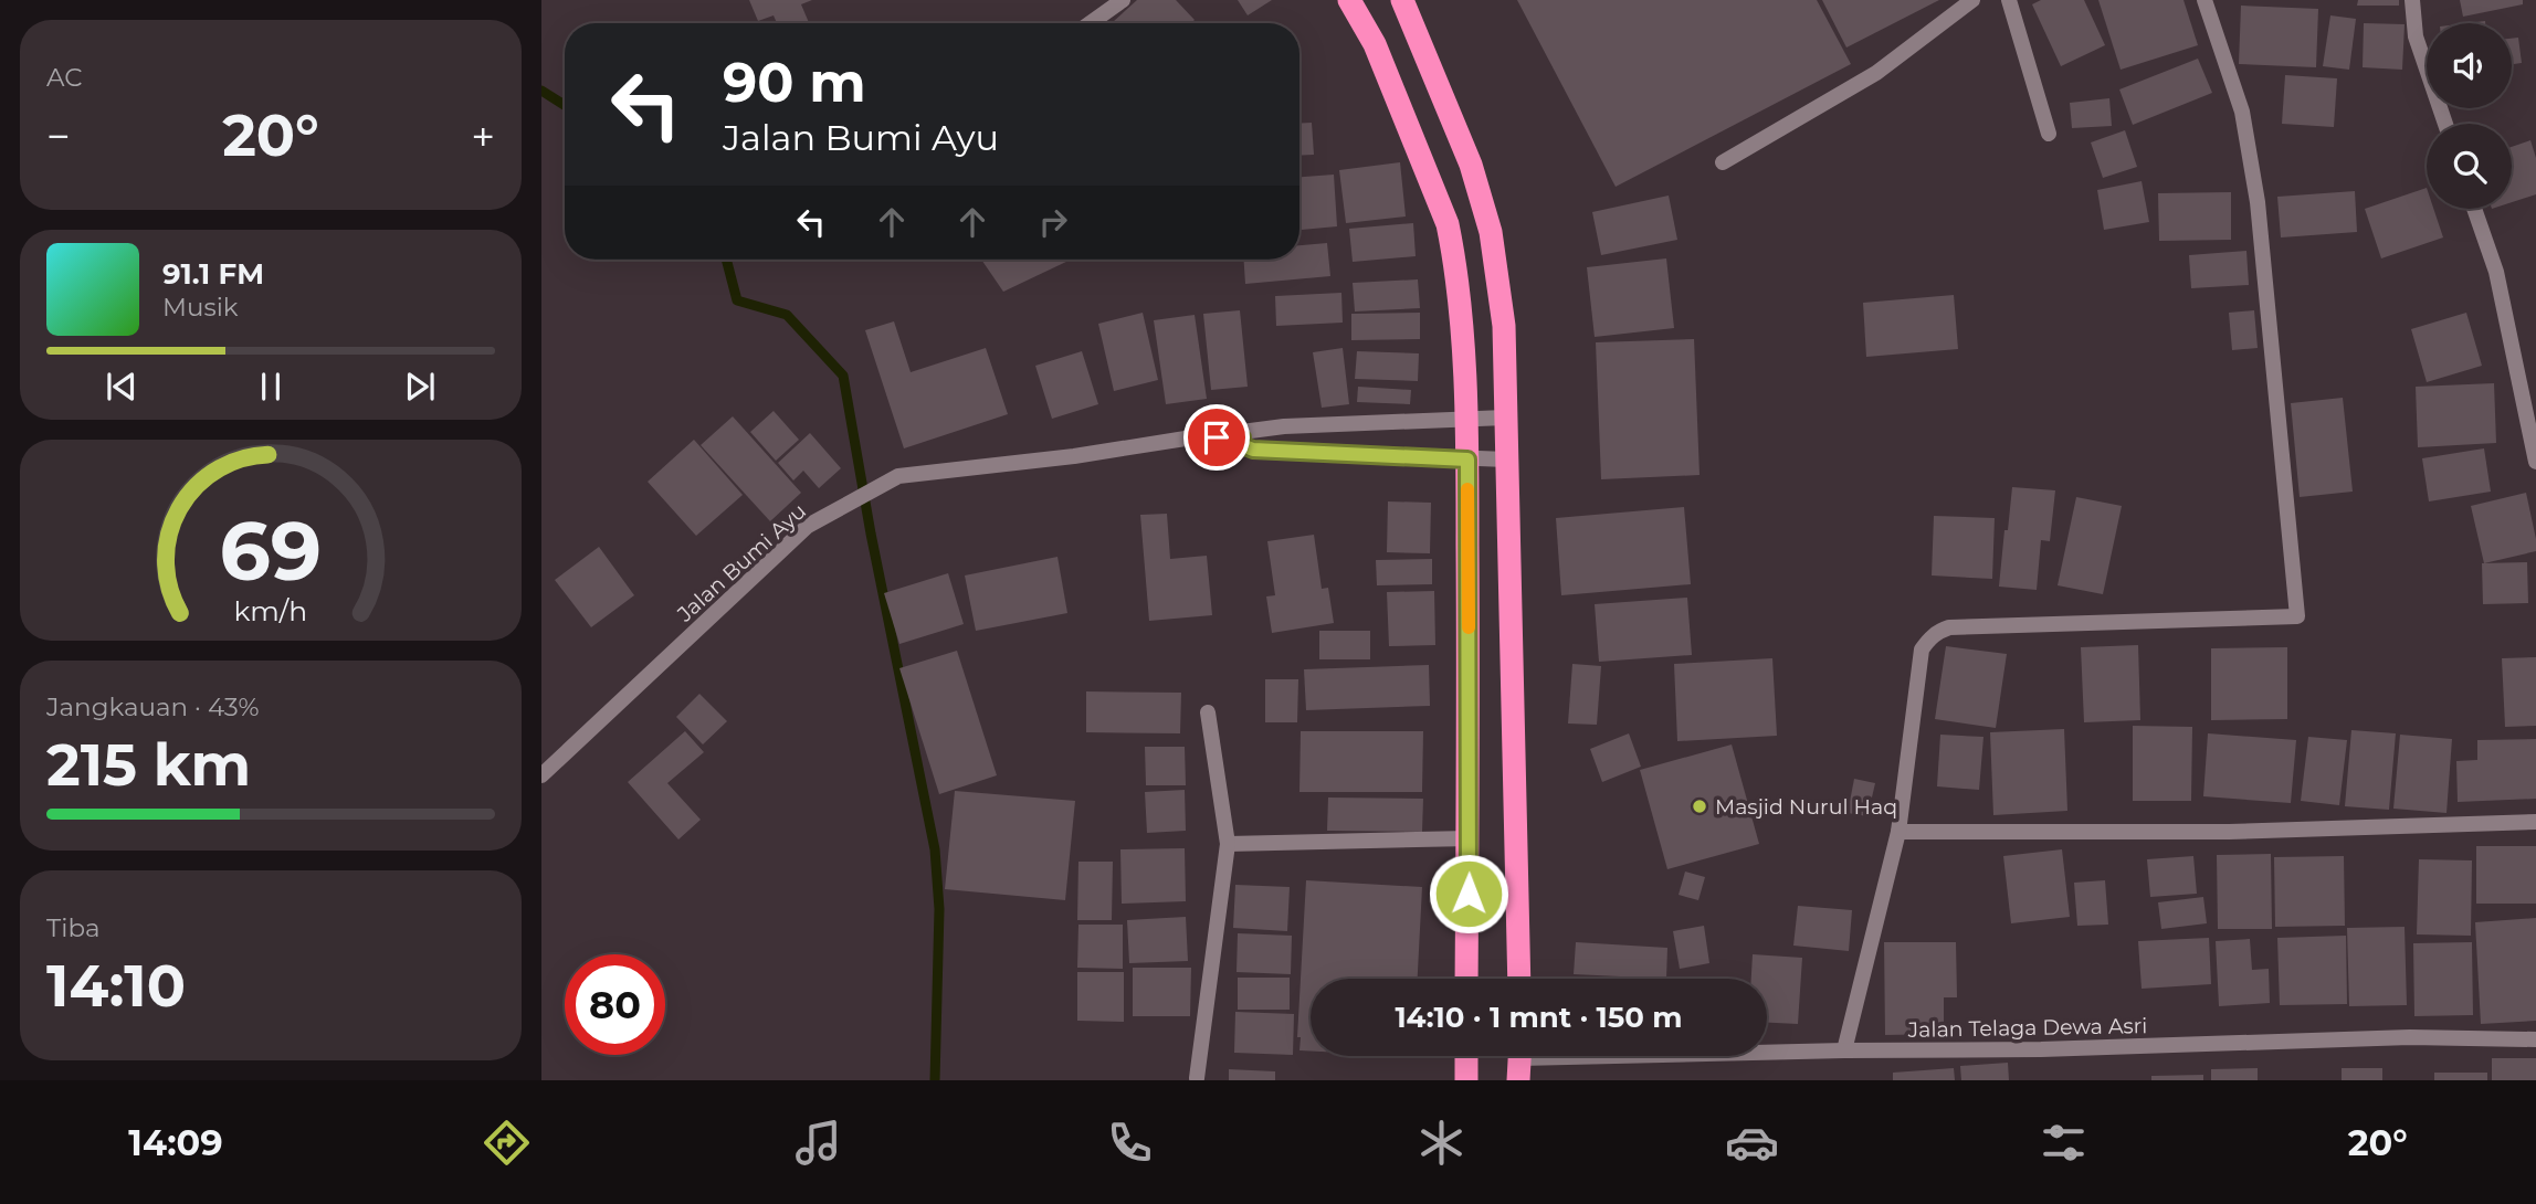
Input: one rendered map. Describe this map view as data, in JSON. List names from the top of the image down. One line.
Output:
{"streets":{"street":["Jalan Bumi Ayu","Jalan Telaga Dewa Asri"]},"places":["Masjid Nurul Haq"],"page":{"tile":["AC",["Jangkauan · 43%","215 km"],["Tiba","14:10"]],"turn":["90 m","Jalan Bumi Ayu"],"heat":["−","20°","+"],"song":["91.1 FM","Musik"],"limit":"80","trip":"14:10 · 1 mnt · 150 m","tabs":["14:09","20°"],"gauge":["69","km/h"]}}
